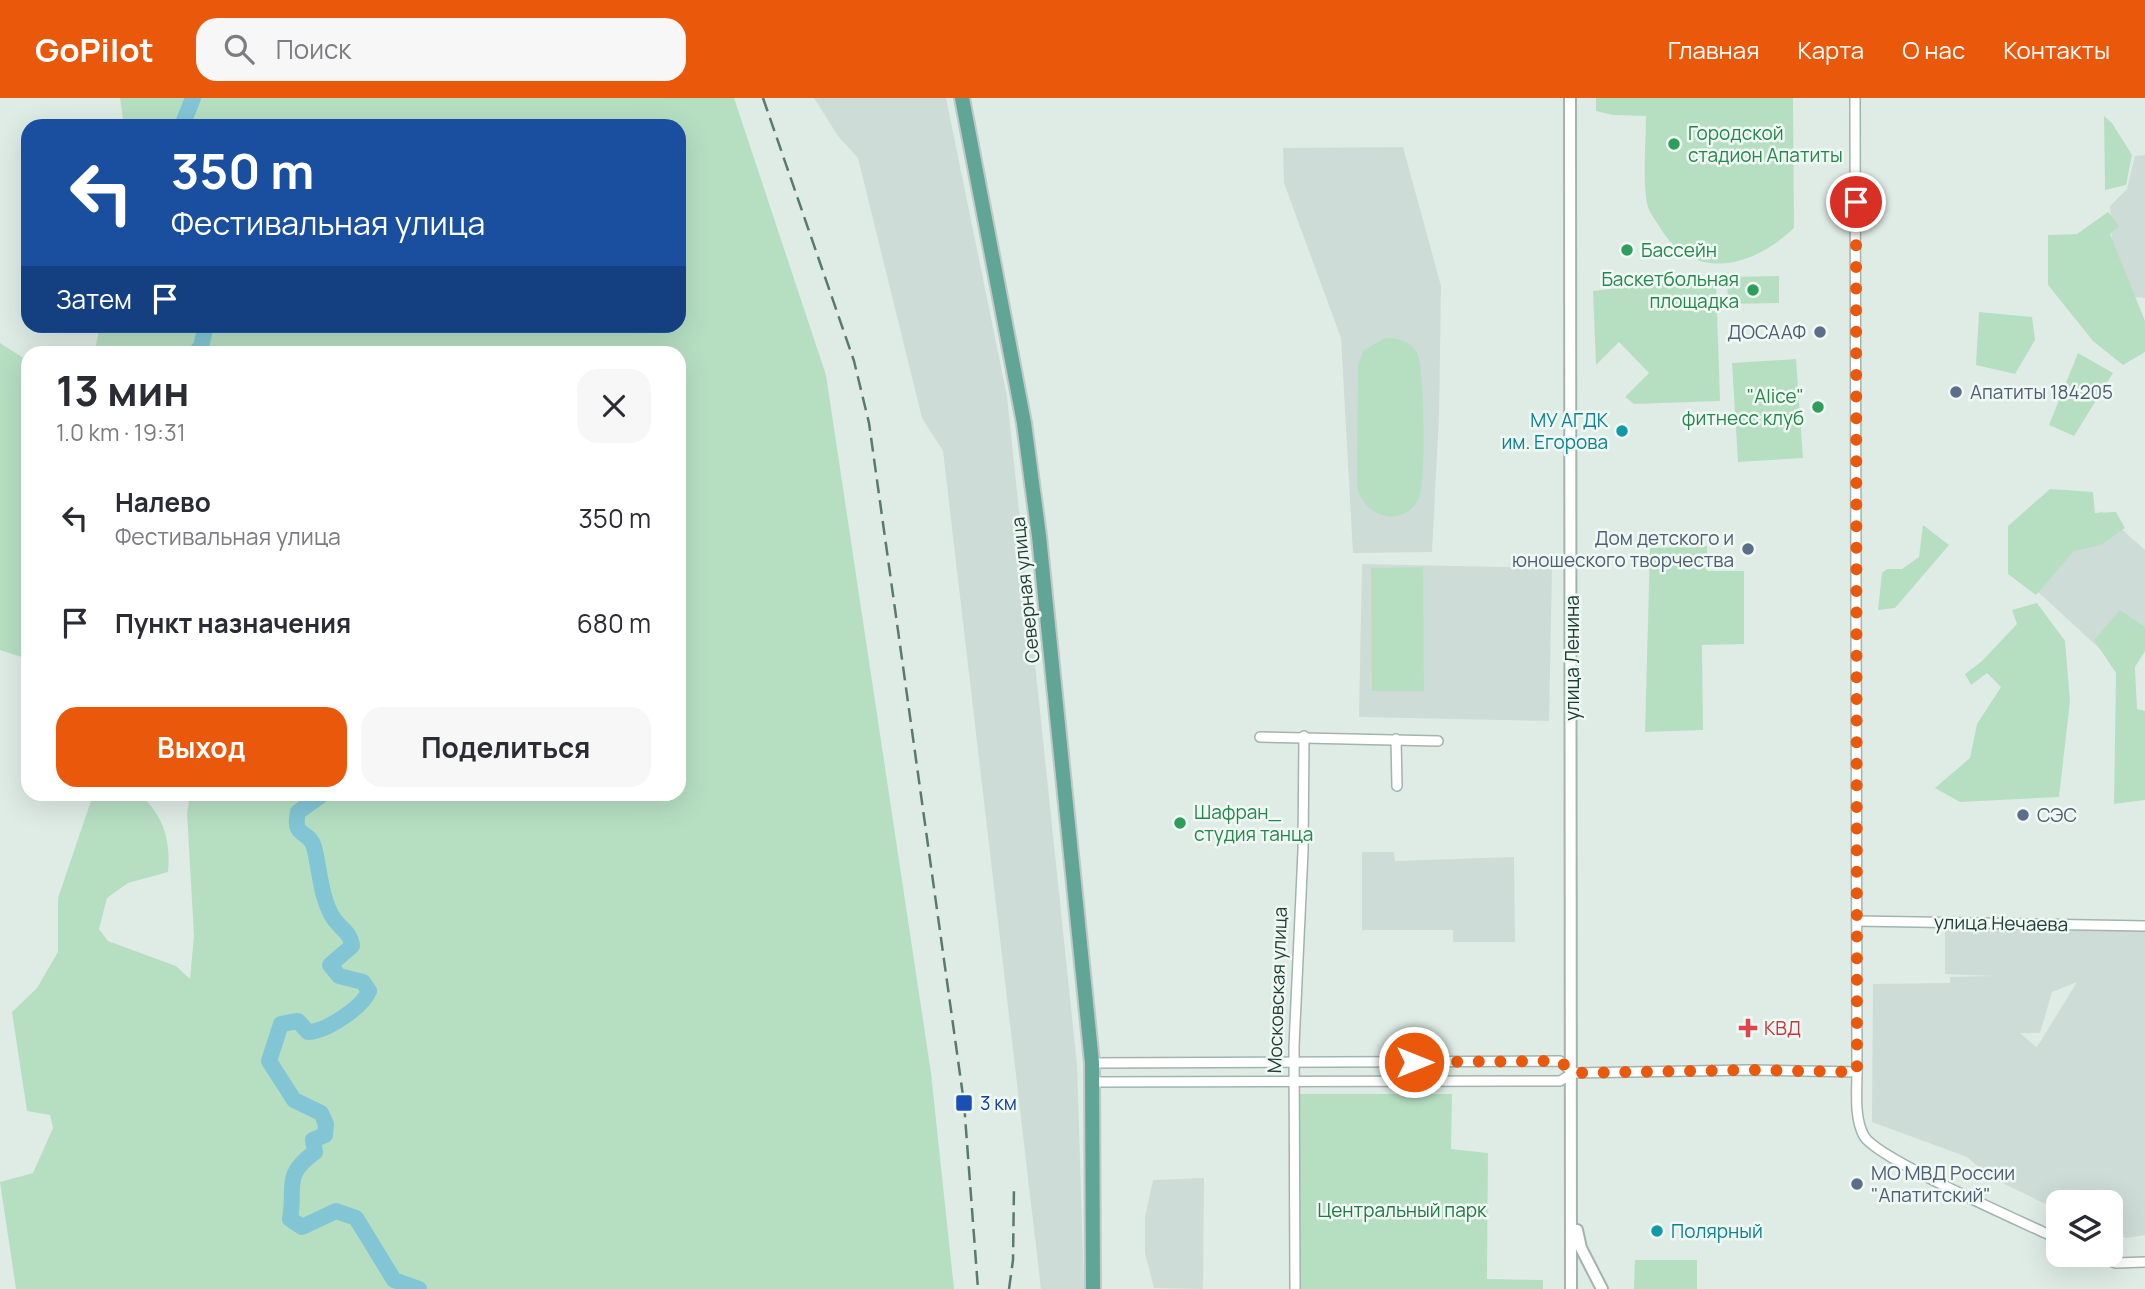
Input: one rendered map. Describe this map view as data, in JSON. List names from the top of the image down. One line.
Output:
{"streets":{"main road":["Северная улица"],"street":["улица Ленина","улица Нечаева","Московская улица"]},"parks":["Центральный парк"],"places":{"other":["Городской стадион Апатиты","Бассейн","Баскетбольная площадка","ДОСААФ","Апатиты 184205","\"Alice\" фитнесс клуб","МУ АГДК им. Егорова","Дом детского и юношеского творчества","СЭС","Шафран_ студия танца","МО МВД России \"Апатитский\"","Полярный"],"health":["КВД"],"transit":["3 км"]},"page":{"header":"GoPilot","search":"Поиск","nav":["Главная","Карта","О нас","Контакты"],"turn":["350 m","Фестивальная улица"],"then":"Затем","heading":["13 мин","1.0 km · 19:31"],"list":[{"name":"Налево","note":"Фестивальная улица","value":"350 m"},{"name":"Пункт назначения","value":"680 m"}],"buttons":["Выход","Поделиться"]}}
